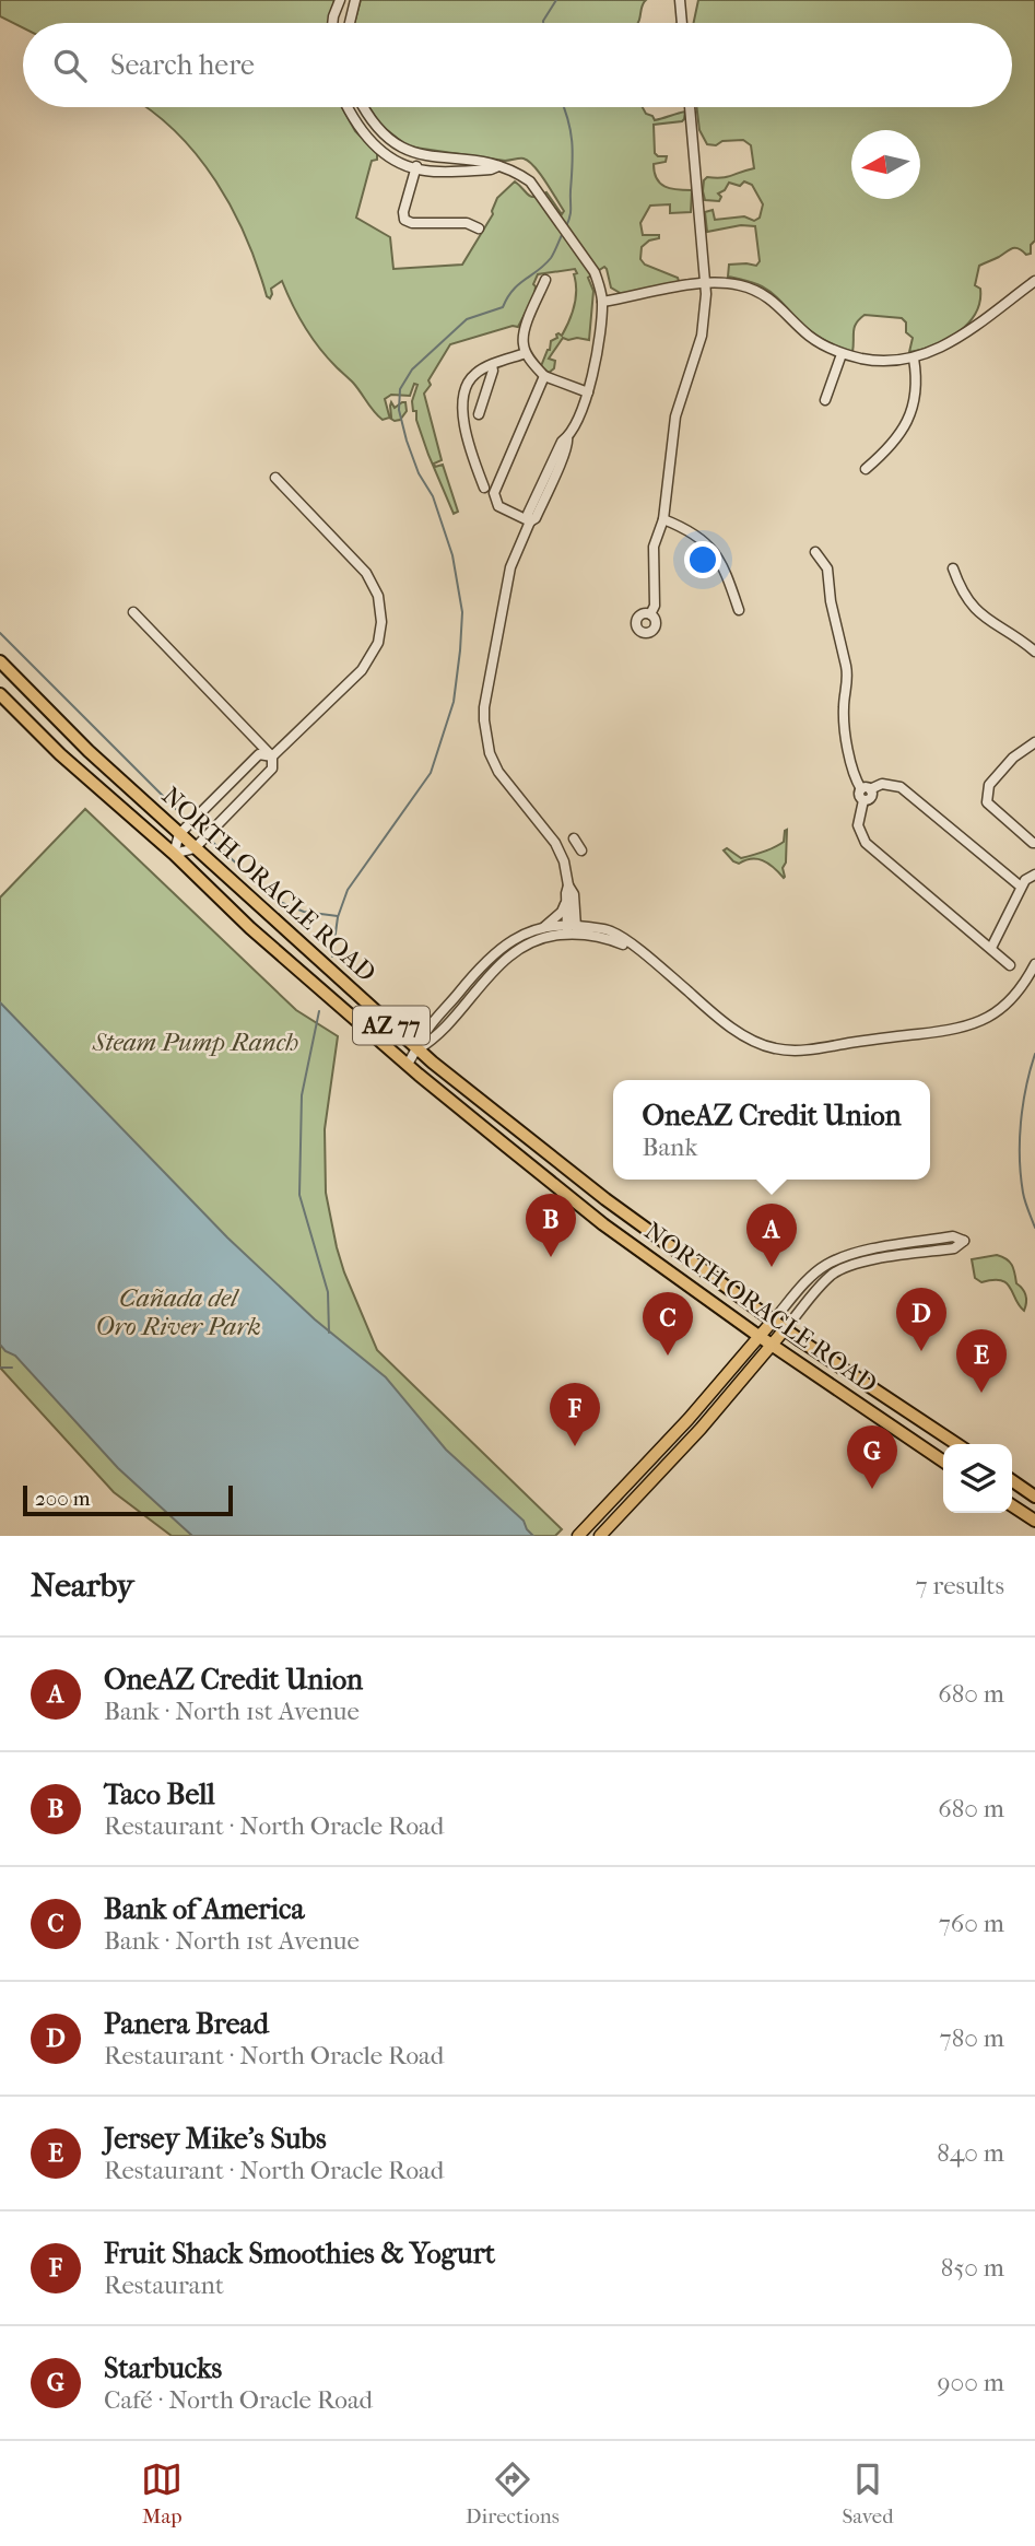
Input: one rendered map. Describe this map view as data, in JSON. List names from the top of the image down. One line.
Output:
{"streets":{"highway":["NORTH ORACLE ROAD","AZ 77"]},"parks":["Steam Pump Ranch","Cañada del Oro River Park"],"scale_bar":"200 m","north":"left","page":{"search":"Search here","popup":["OneAZ Credit Union","Bank"],"pins":["B","A","D","C","E","F","G"],"scale":"200 m","heading":["Nearby","7 results"],"list":[{"mark":"A","name":"OneAZ Credit Union","note":"Bank · North 1st Avenue","value":"680 m"},{"mark":"B","name":"Taco Bell","note":"Restaurant · North Oracle Road","value":"680 m"},{"mark":"C","name":"Bank of America","note":"Bank · North 1st Avenue","value":"760 m"},{"mark":"D","name":"Panera Bread","note":"Restaurant · North Oracle Road","value":"780 m"},{"mark":"E","name":"Jersey Mike's Subs","note":"Restaurant · North Oracle Road","value":"840 m"},{"mark":"F","name":"Fruit Shack Smoothies & Yogurt","note":"Restaurant","value":"850 m"},{"mark":"G","name":"Starbucks","note":"Café · North Oracle Road","value":"900 m"}],"nav":["Map","Directions","Saved"]}}
